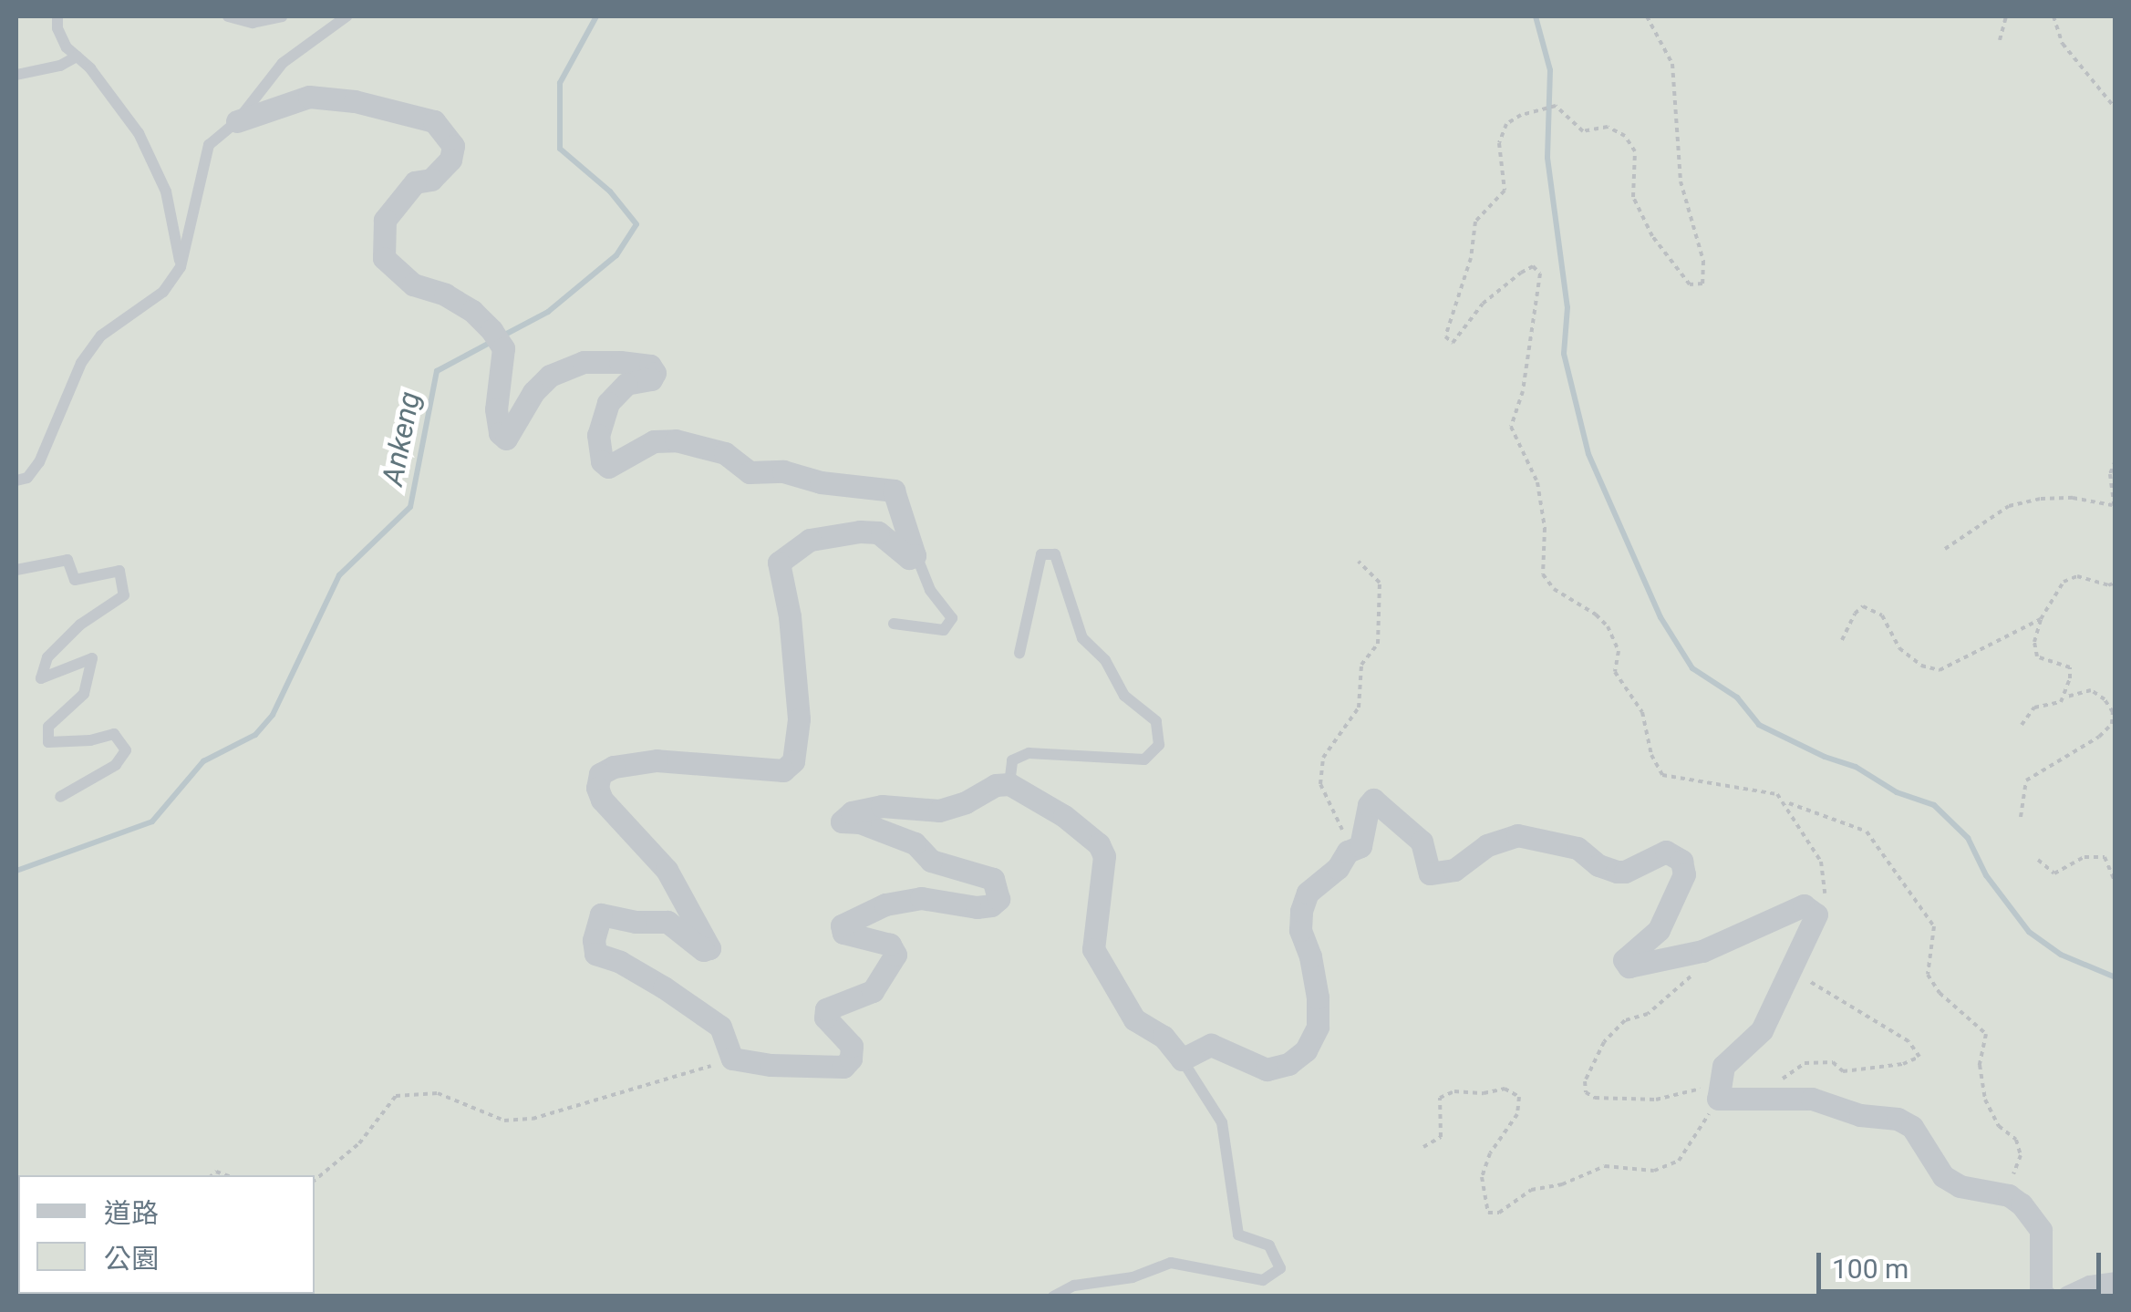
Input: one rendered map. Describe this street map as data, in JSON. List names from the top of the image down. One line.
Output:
{"water":["Ankeng"],"legend":["道路","公園"],"scale_bar":"100 m"}
